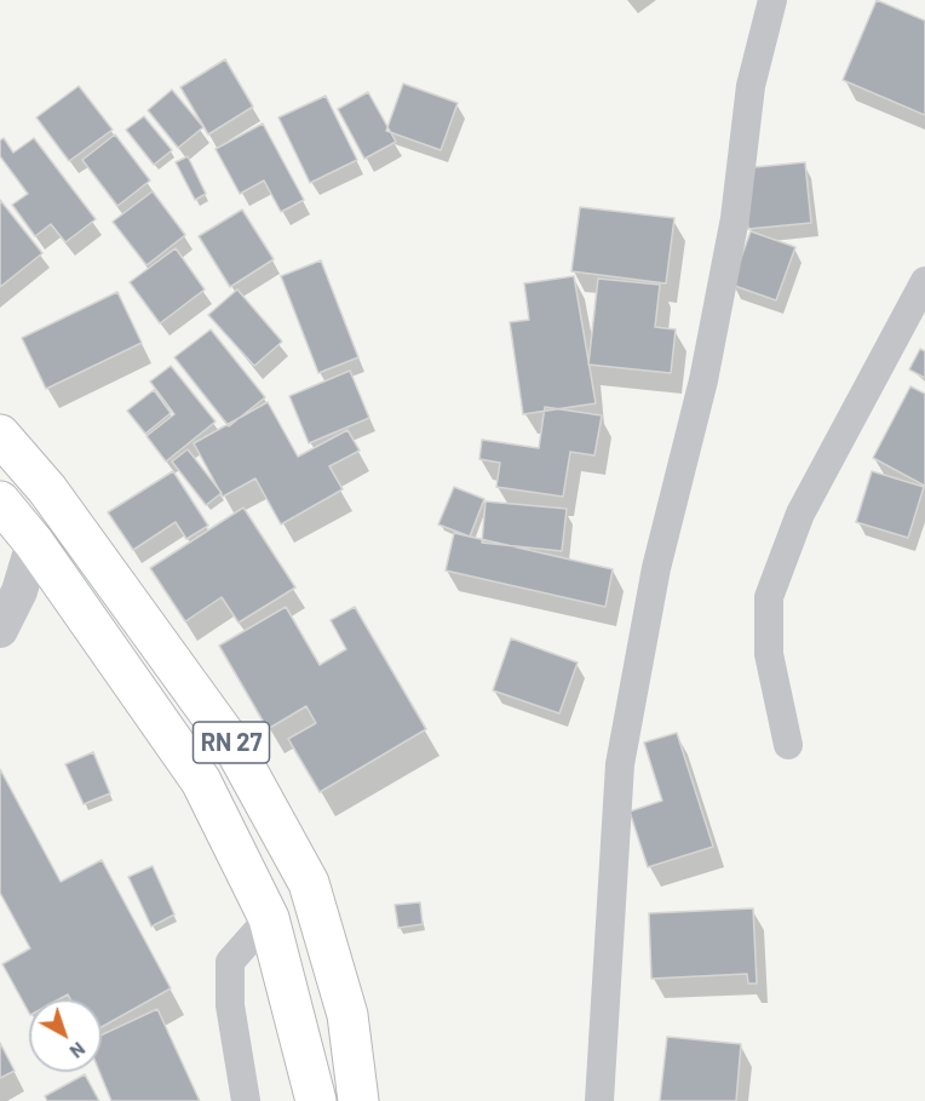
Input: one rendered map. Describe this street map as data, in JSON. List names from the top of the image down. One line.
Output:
{"streets":{"highway":["RN 27"]},"north":"bottom right"}
